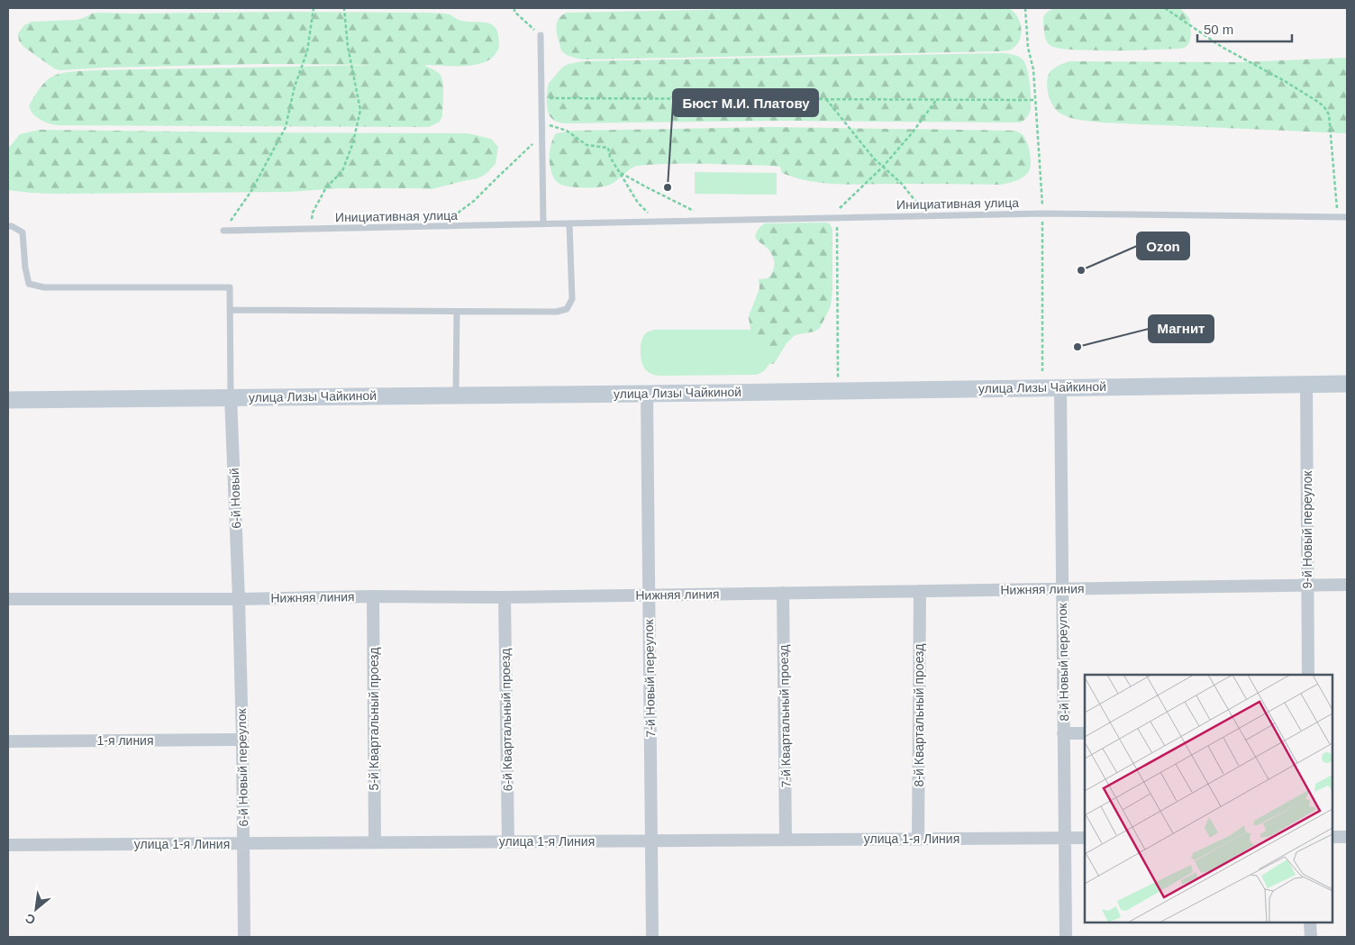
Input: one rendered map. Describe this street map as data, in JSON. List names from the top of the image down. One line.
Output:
{"streets":{"main road":["улица Лизы Чайкиной"],"street":["6-й Новый","9-й Новый переулок","Нижняя линия","8-й Новый переулок","7-й Новый переулок","8-й Квартальный проезд","7-й Квартальный проезд","5-й Квартальный проезд","6-й Квартальный проезд","1-я линия","6-й Новый переулок","улица 1-я Линия"],"lane":["Инициативная улица"]},"crossings":[["улица Лизы Чайкиной","6-й Новый"],["улица Лизы Чайкиной","9-й Новый переулок"],["улица Лизы Чайкиной","8-й Новый переулок"],["улица Лизы Чайкиной","7-й Новый переулок"],["6-й Новый","Нижняя линия"],["6-й Новый","6-й Новый переулок"],["9-й Новый переулок","Нижняя линия"],["Нижняя линия","8-й Новый переулок"],["Нижняя линия","7-й Новый переулок"],["Нижняя линия","8-й Квартальный проезд"],["Нижняя линия","7-й Квартальный проезд"],["Нижняя линия","5-й Квартальный проезд"],["Нижняя линия","6-й Квартальный проезд"],["Нижняя линия","6-й Новый переулок"],["8-й Новый переулок","улица 1-я Линия"],["7-й Новый переулок","улица 1-я Линия"],["8-й Квартальный проезд","улица 1-я Линия"],["7-й Квартальный проезд","улица 1-я Линия"],["5-й Квартальный проезд","улица 1-я Линия"],["6-й Квартальный проезд","улица 1-я Линия"],["1-я линия","6-й Новый переулок"],["6-й Новый переулок","улица 1-я Линия"]],"places":["Бюст М.И. Платову","Ozon","Магнит"],"scale_bar":"50 m","north":"bottom left"}
